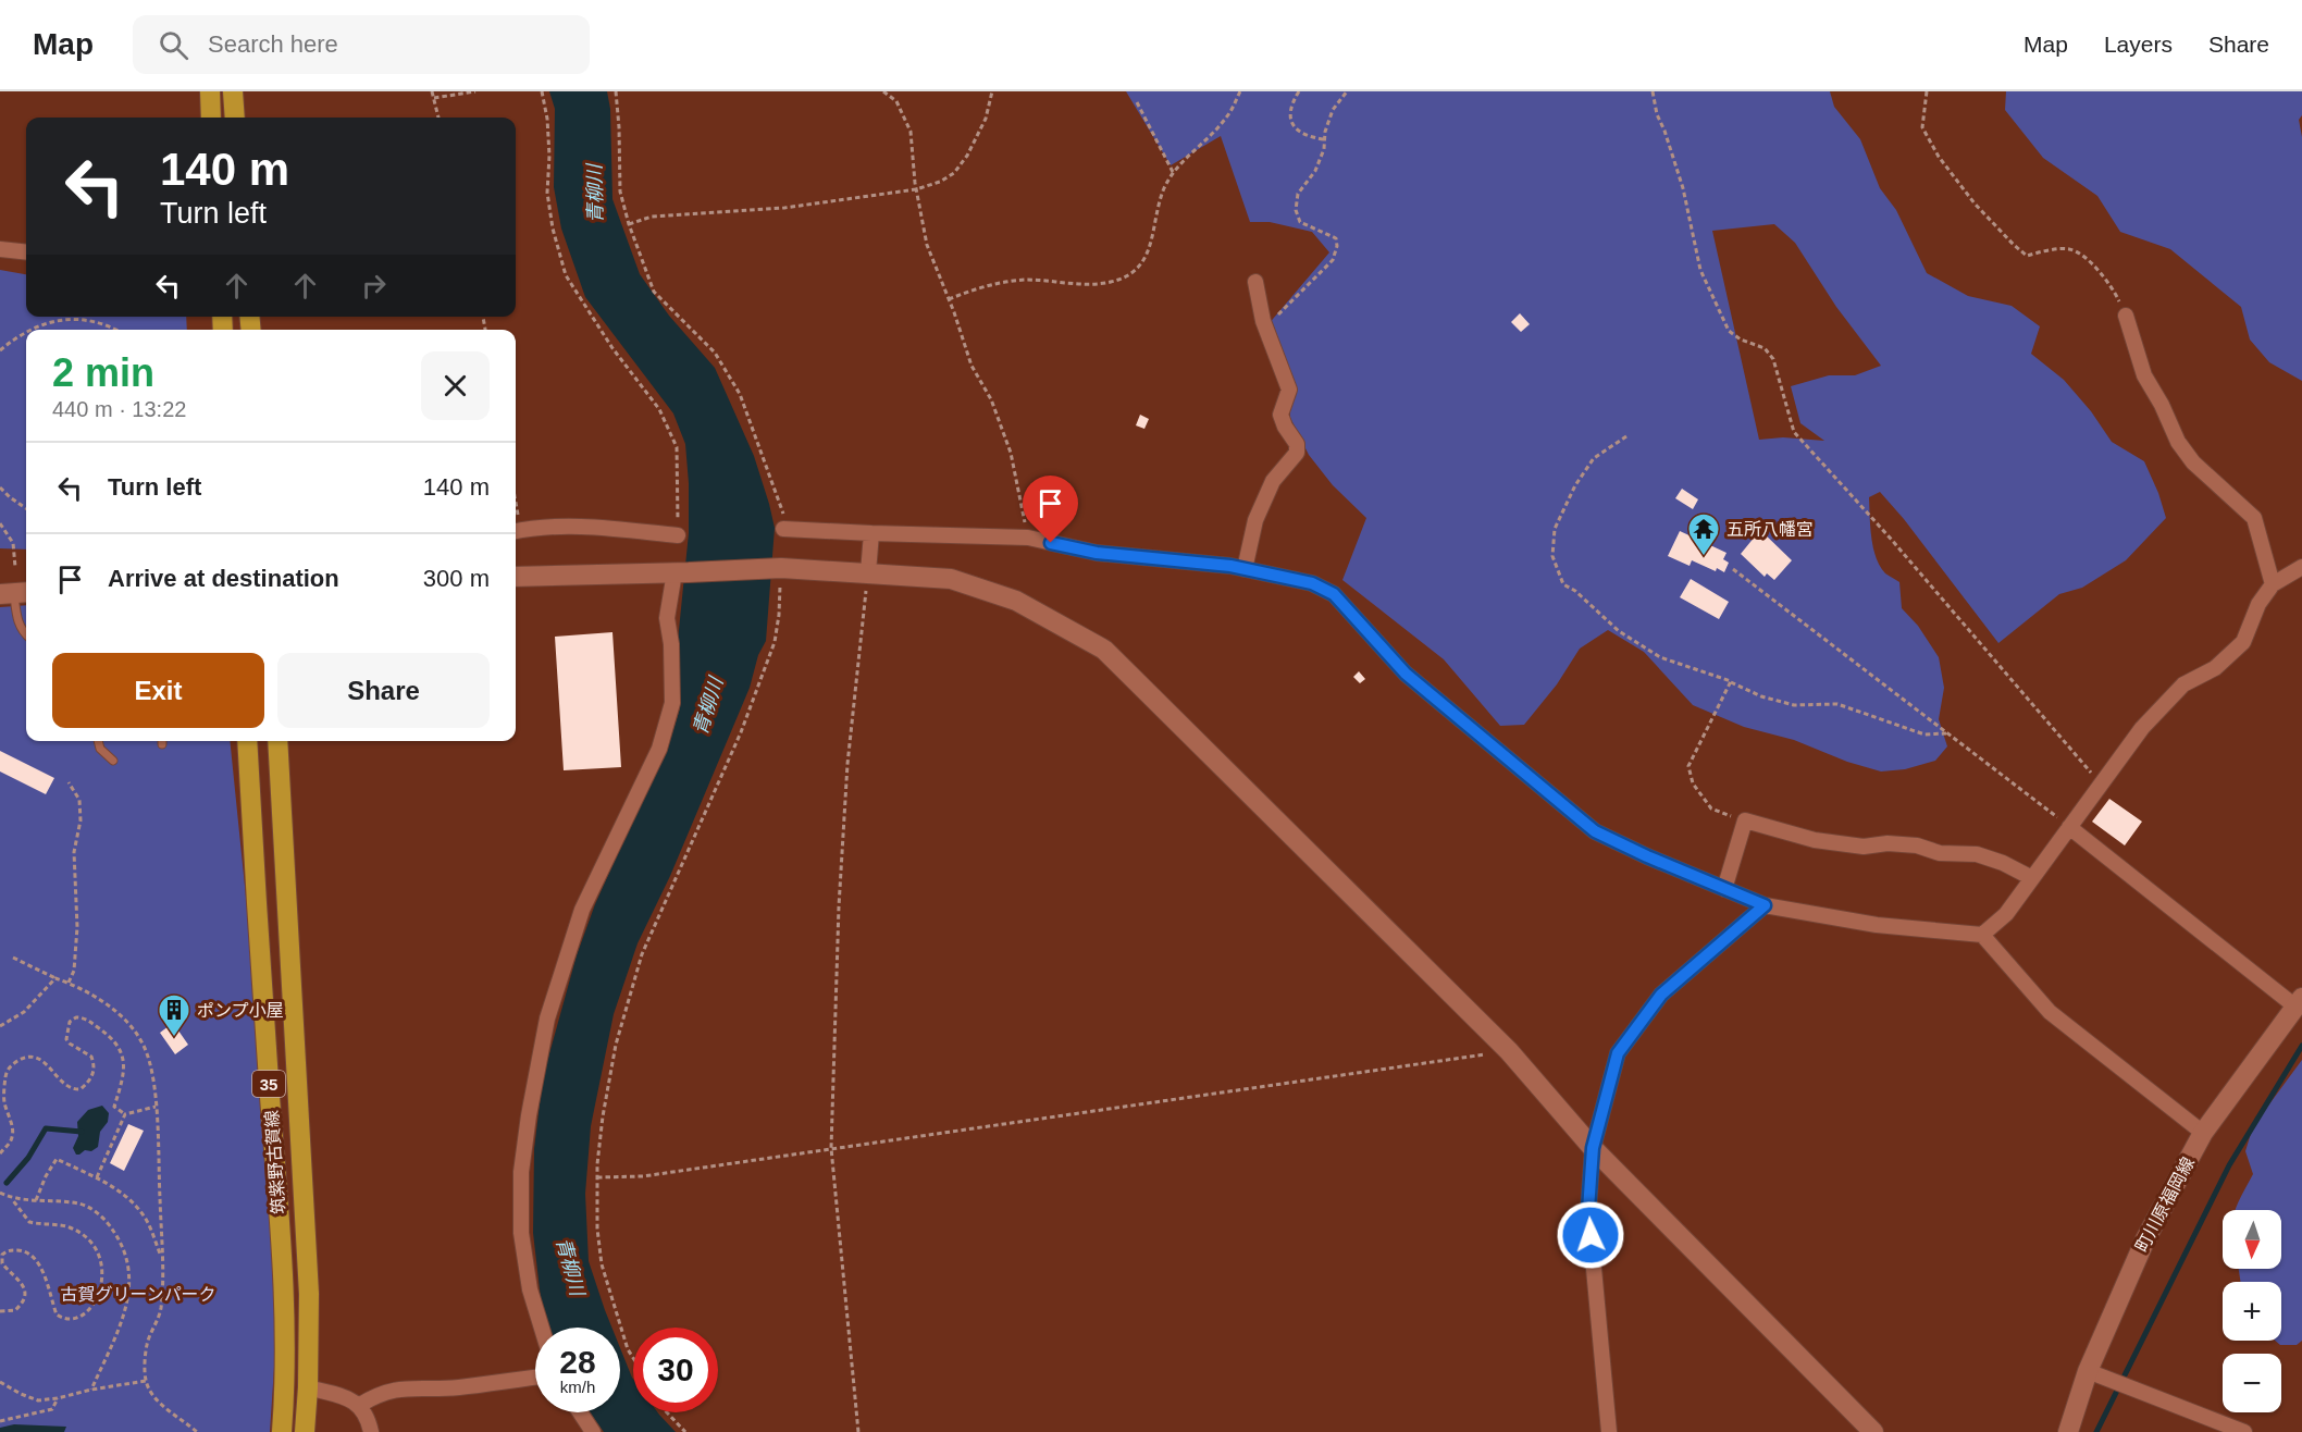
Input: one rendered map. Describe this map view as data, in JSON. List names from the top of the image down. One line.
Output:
{"streets":{"main road":["35","筑紫野古賀線"],"street":["町川原福岡線"]},"water":["青柳川"],"parks":["古賀グリーンパーク"],"places":{"temple":["五所八幡宮"],"building":["ポンプ小屋"]},"north":"bottom","page":{"header":"Map","search":"Search here","nav":["Map","Layers","Share"],"turn":["140 m","Turn left"],"heading":["2 min","440 m · 13:22"],"list":[{"name":"Turn left","value":"140 m"},{"name":"Arrive at destination","value":"300 m"}],"buttons":["Exit","Share"],"map_buttons":["+","−"],"speed":"28 km/h","limit":"30"}}
